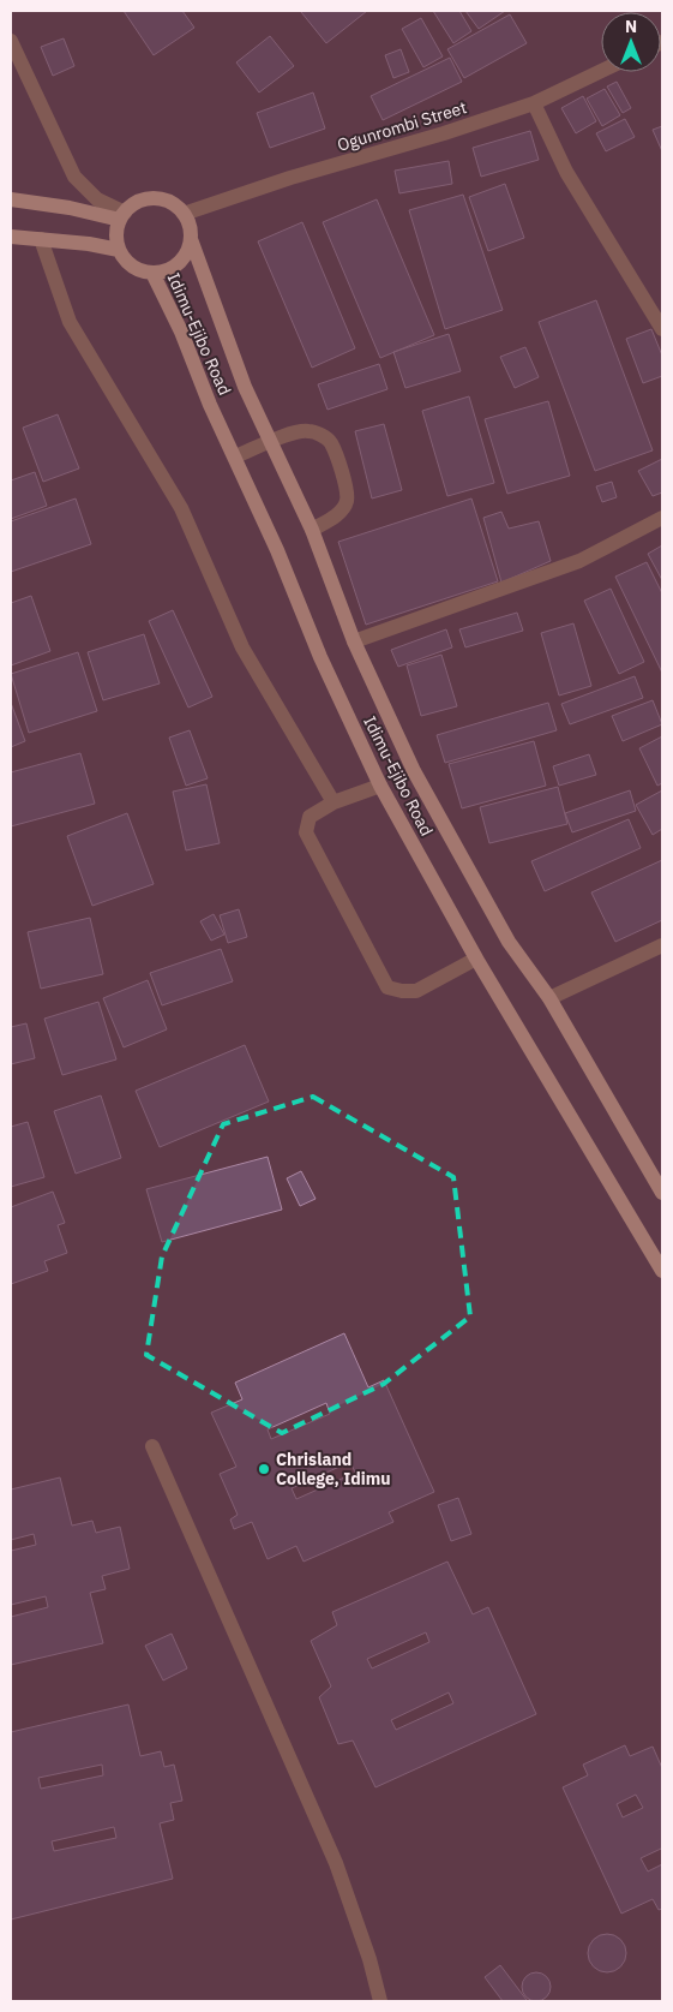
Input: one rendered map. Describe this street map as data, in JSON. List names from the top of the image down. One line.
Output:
{"streets":{"main road":["Idimu-Ejibo Road"],"street":["Ogunrombi Street"]},"crossings":[["Ogunrombi Street","Idimu-Ejibo Road"]],"places":["Chrisland College, Idimu"],"north":"top"}
